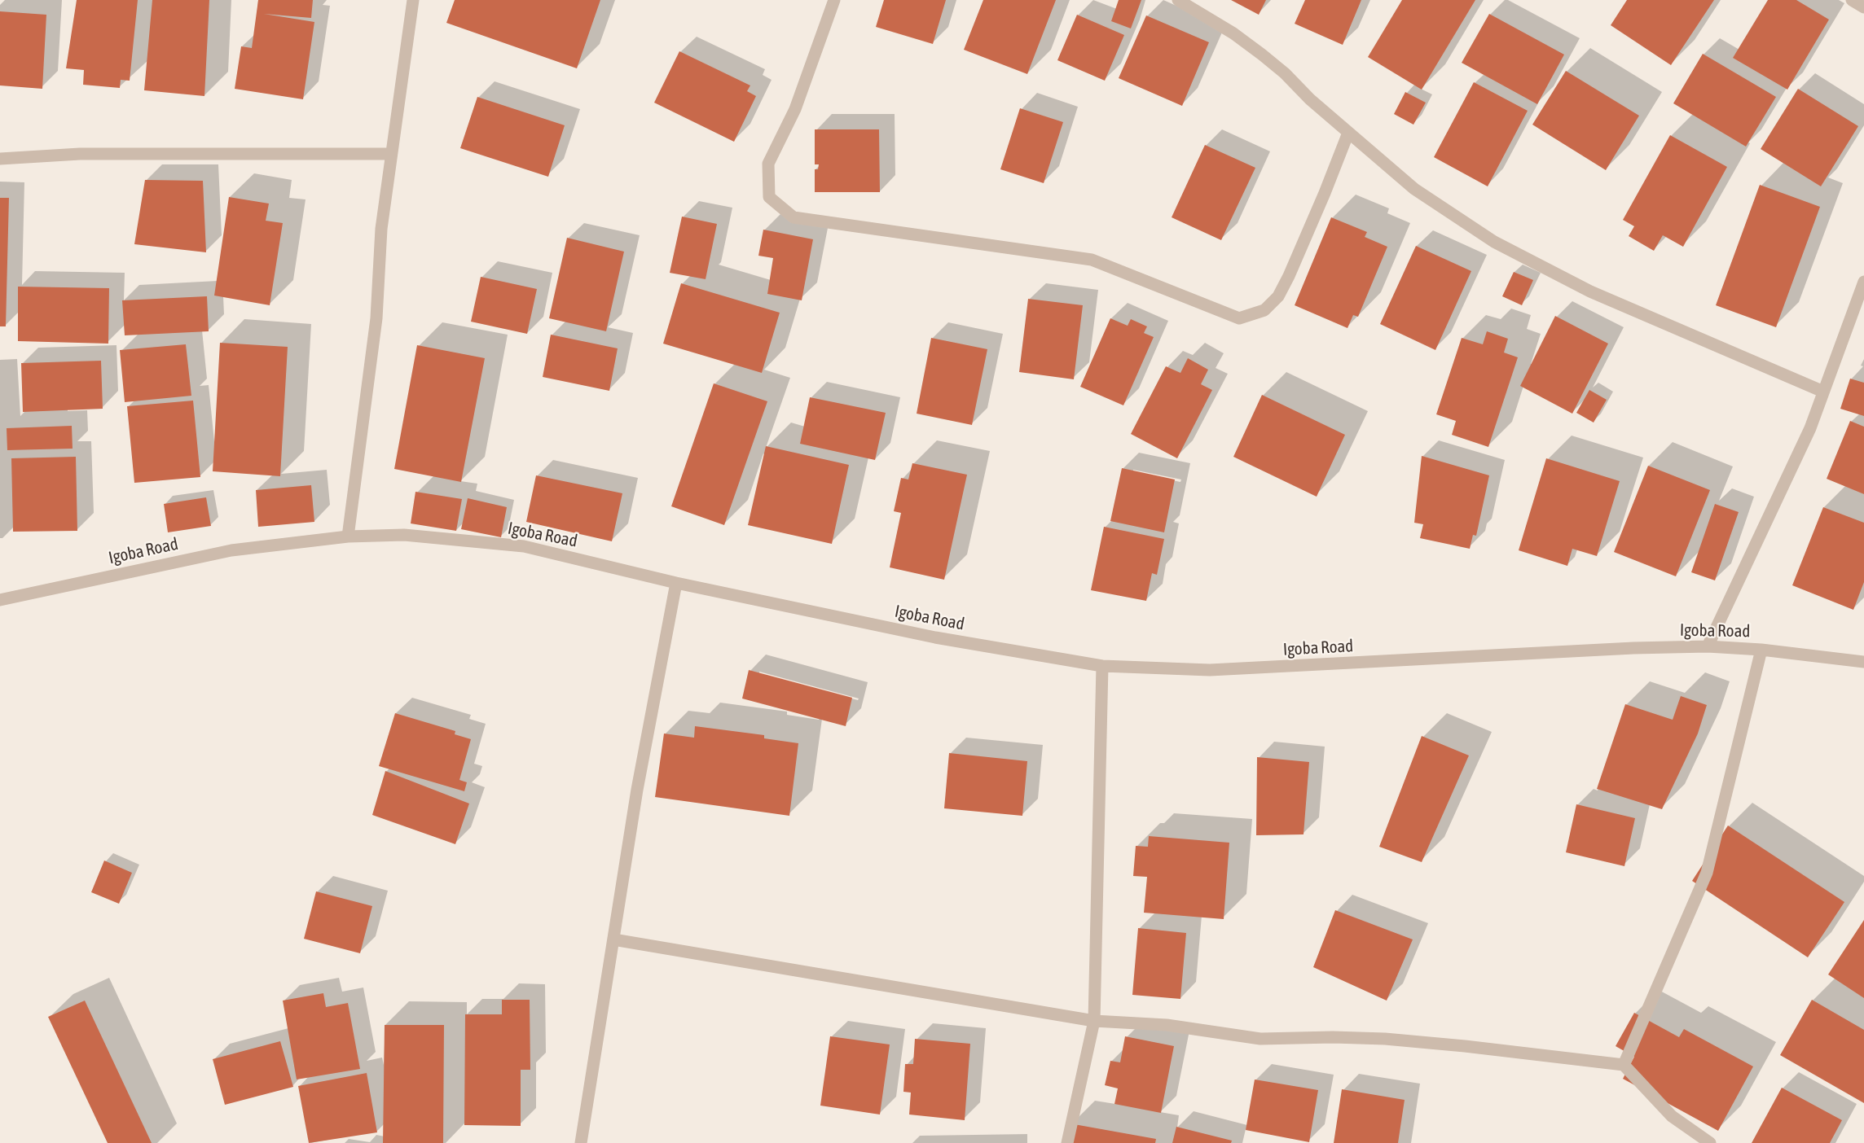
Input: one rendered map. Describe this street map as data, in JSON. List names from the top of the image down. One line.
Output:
{"streets":{"street":["Igoba Road"]}}
